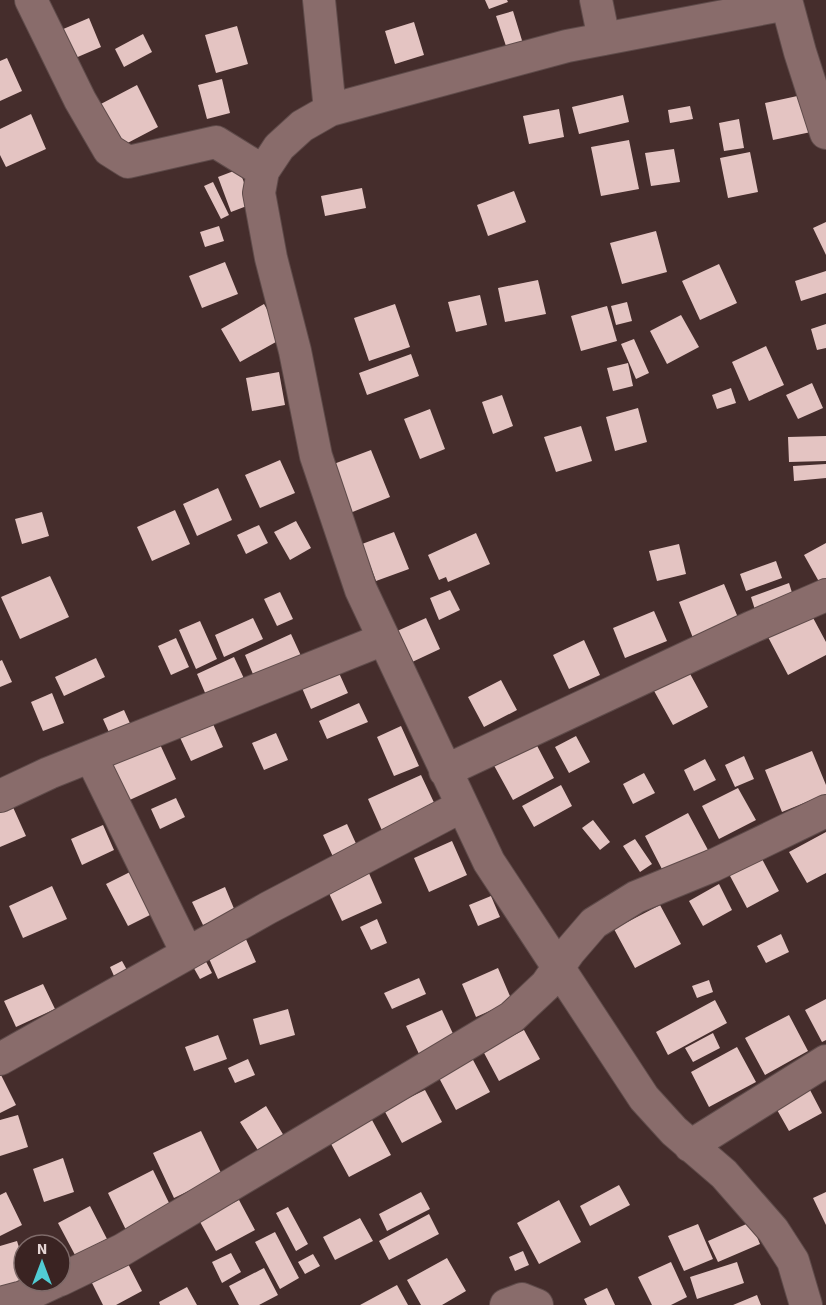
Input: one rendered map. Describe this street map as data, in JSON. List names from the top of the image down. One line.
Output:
{"north":"top"}
